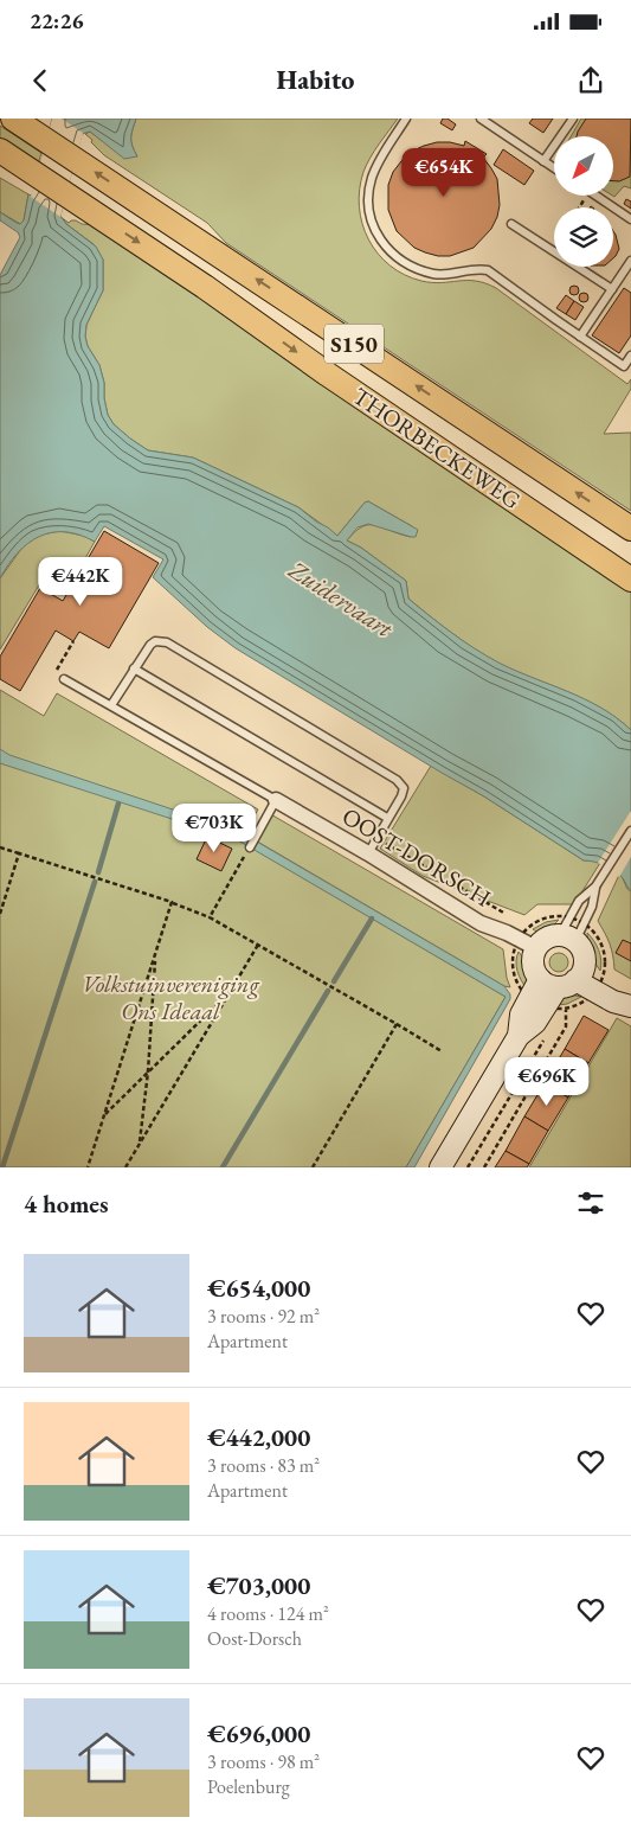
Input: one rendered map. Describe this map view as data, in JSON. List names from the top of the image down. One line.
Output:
{"streets":{"main road":["S150","THORBECKEWEG"],"street":["OOST-DORSCH"]},"water":["Zuidervaart"],"parks":["Volkstuinvereniging Ons Ideaal"],"north":"bottom left","page":{"status":"22:26","header":"Habito","price":["€654K","€442K","€703K","€696K"],"heading":"4 homes","list":[{"name":"€654,000","note":"3 rooms · 92 m² · Apartment"},{"name":"€442,000","note":"3 rooms · 83 m² · Apartment"},{"name":"€703,000","note":"4 rooms · 124 m² · Oost-Dorsch"},{"name":"€696,000","note":"3 rooms · 98 m² · Poelenburg"}]}}
